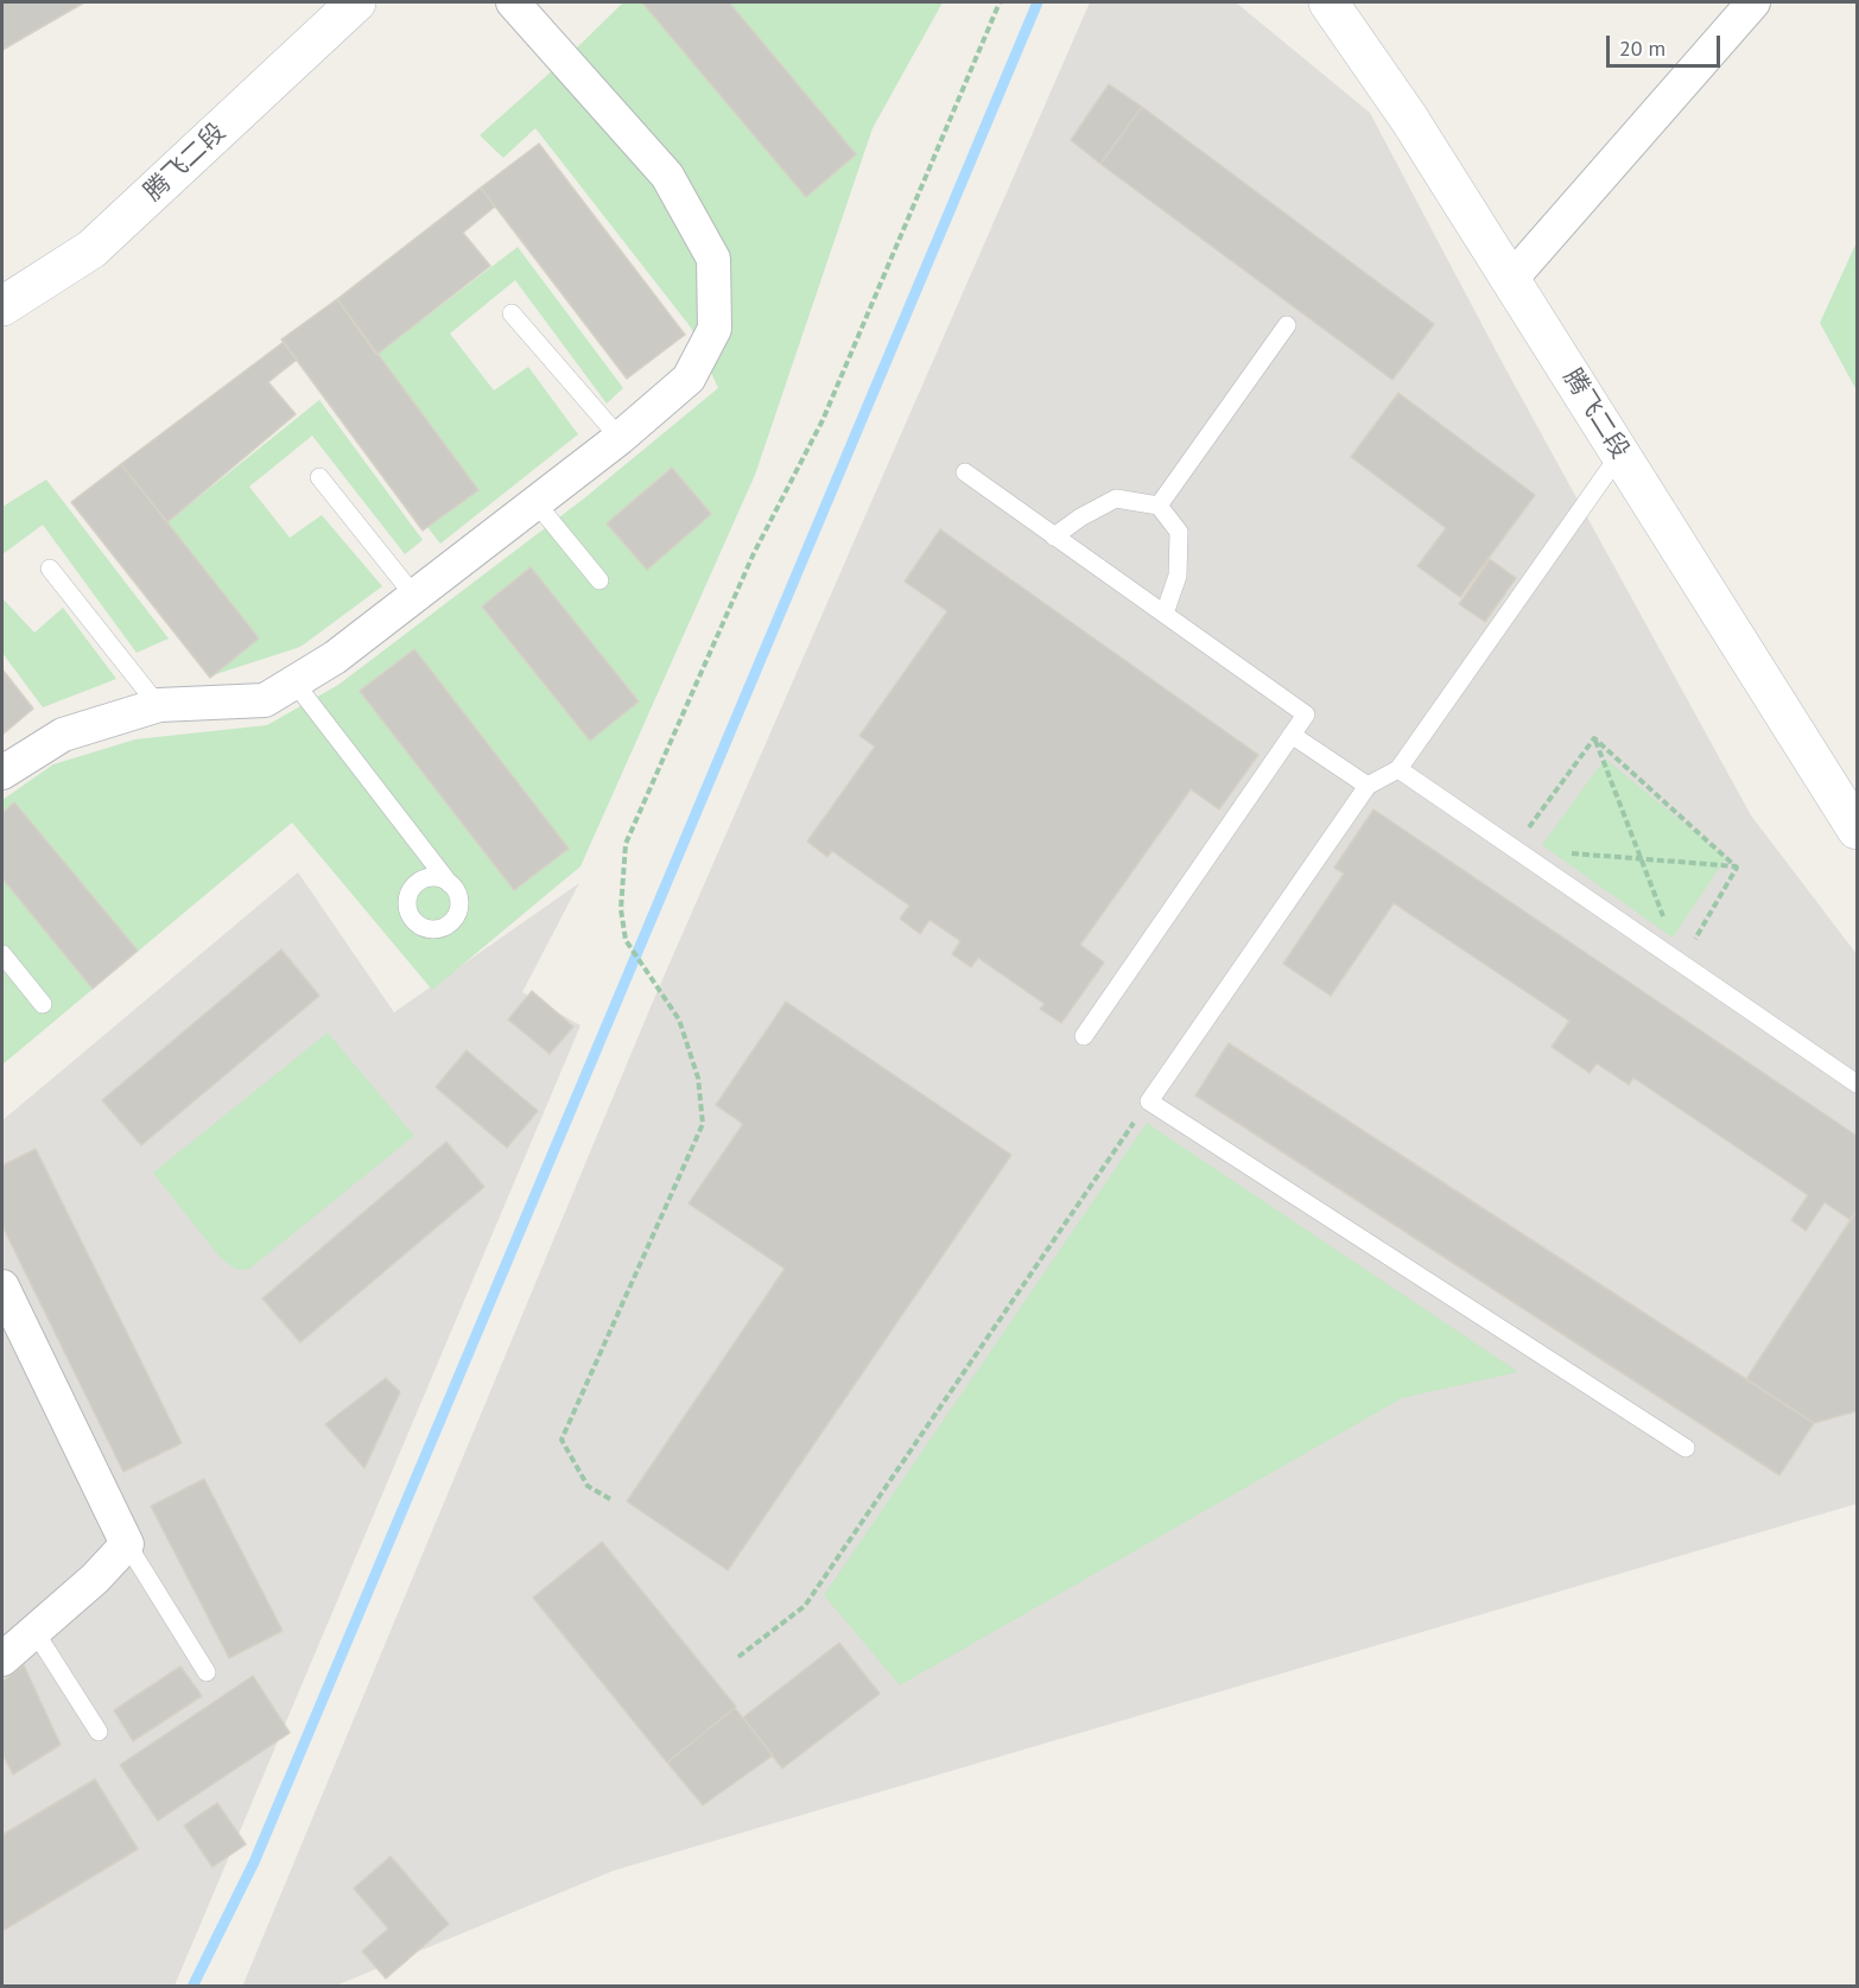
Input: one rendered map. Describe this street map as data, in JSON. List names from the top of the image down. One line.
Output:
{"streets":{"street":["腾飞二段"]},"scale_bar":"20 m"}
